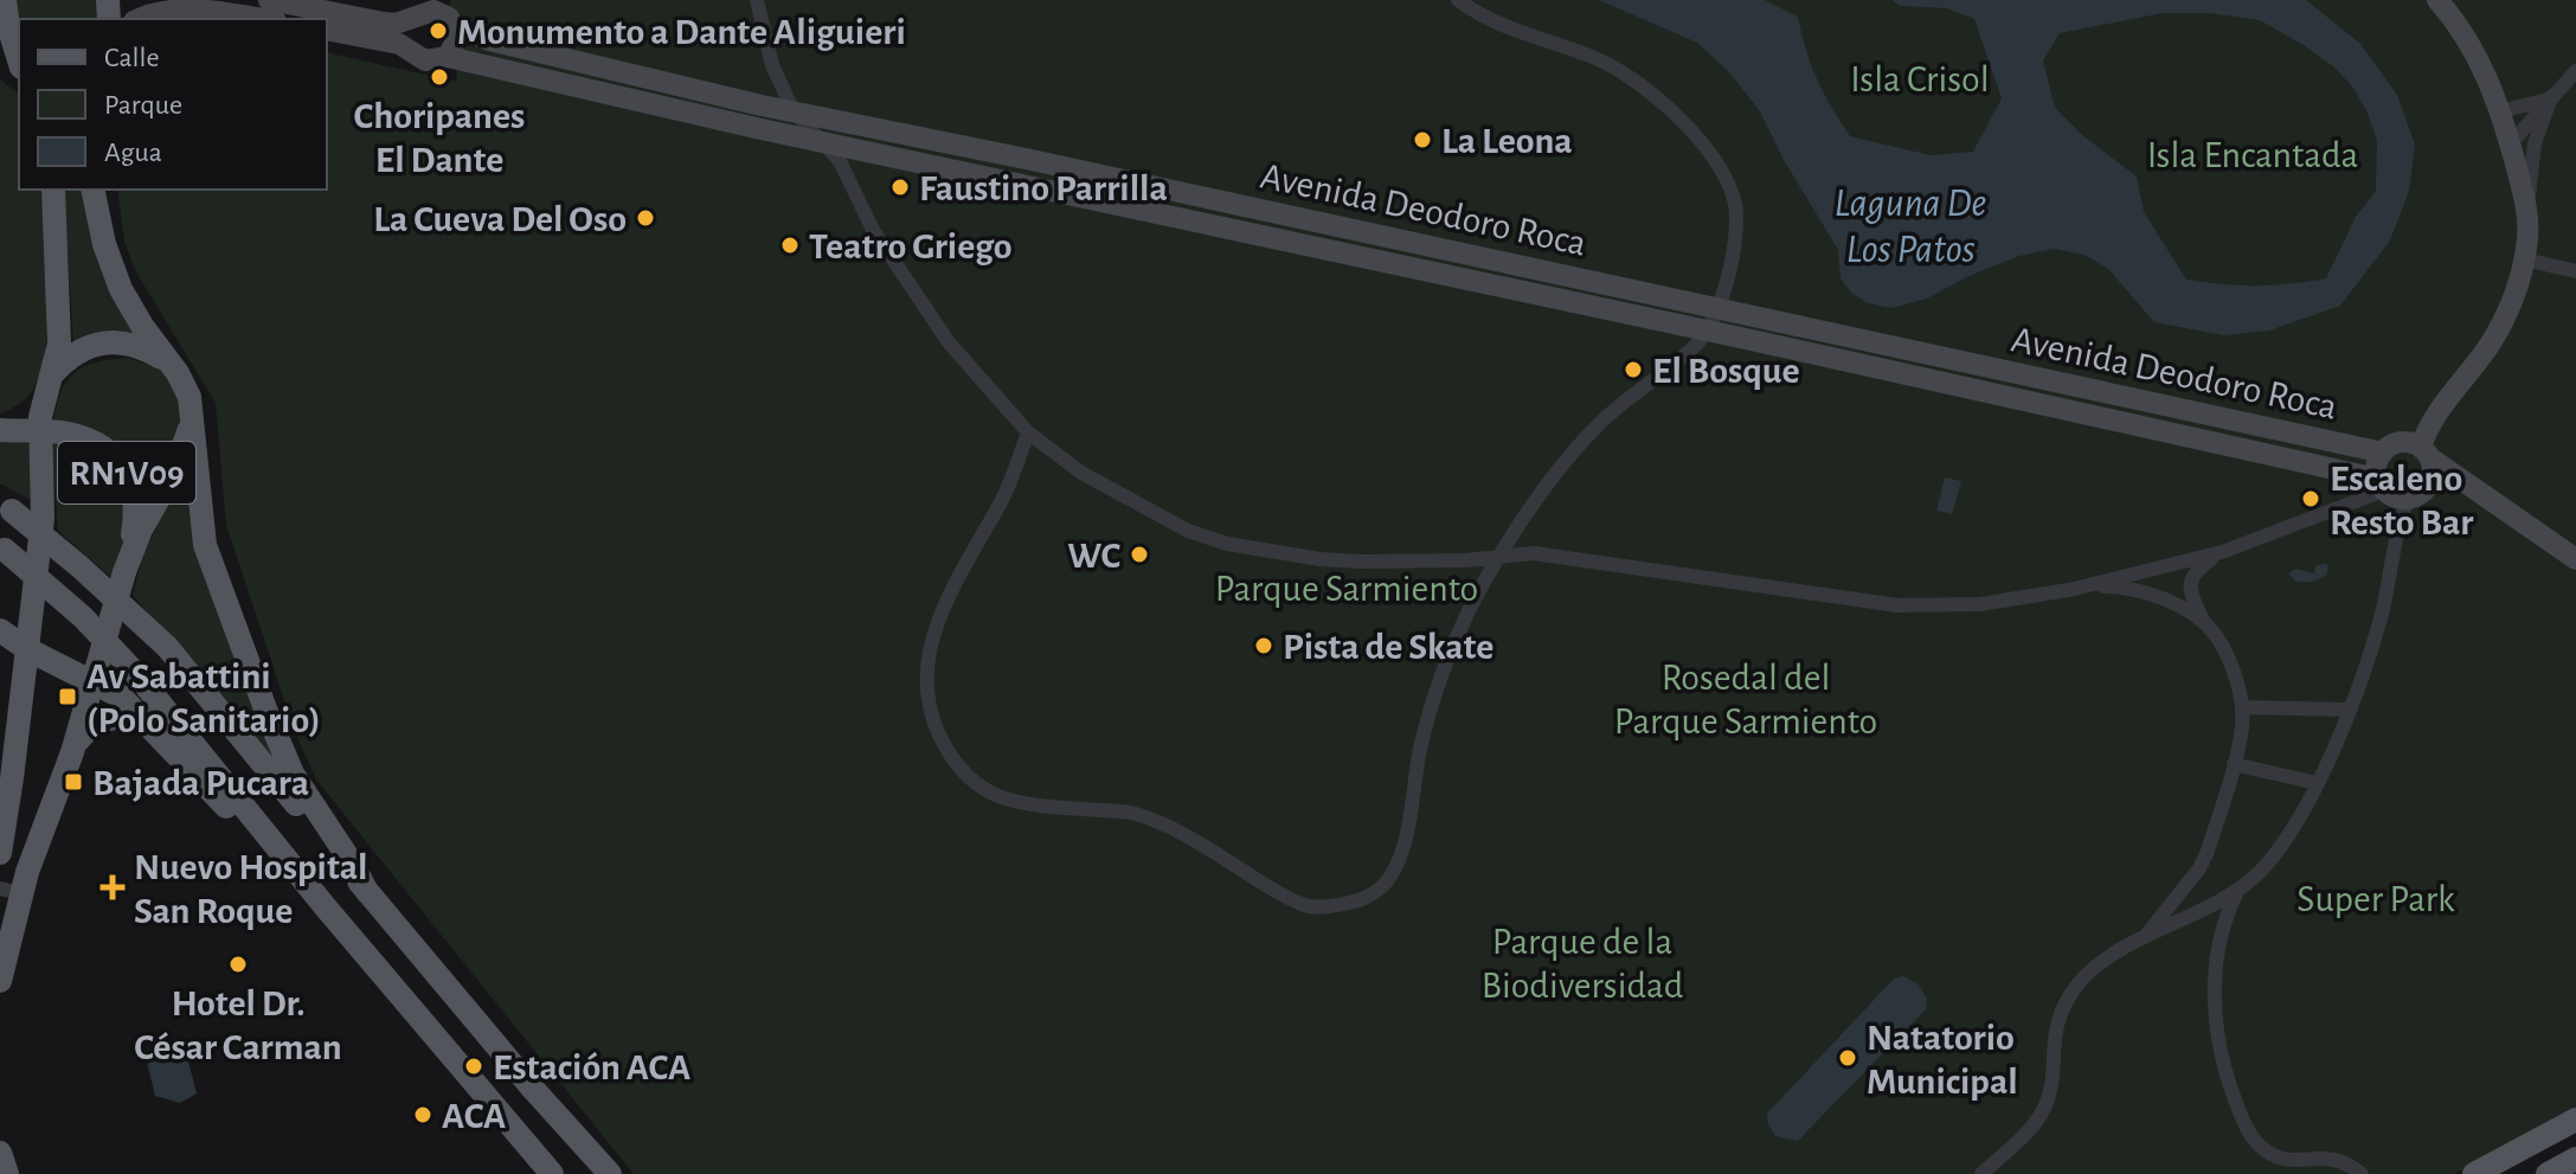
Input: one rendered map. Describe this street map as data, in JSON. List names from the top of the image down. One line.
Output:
{"streets":{"main road":["Avenida Deodoro Roca","RN1V09"]},"water":["Laguna De Los Patos"],"parks":["Isla Crisol","Isla Encantada","Parque Sarmiento","Rosedal del Parque Sarmiento","Super Park","Parque de la Biodiversidad"],"places":{"other":["Monumento a Dante Aliguieri","Choripanes El Dante","La Leona","Faustino Parrilla","La Cueva Del Oso","Teatro Griego","El Bosque","Escaleno Resto Bar","WC","Pista de Skate","Hotel Dr. César Carman","Natatorio Municipal","Estación ACA","ACA"],"transit":["Av Sabattini (Polo Sanitario)","Bajada Pucara"],"health":["Nuevo Hospital San Roque"]},"legend":["Calle","Parque","Agua"]}
